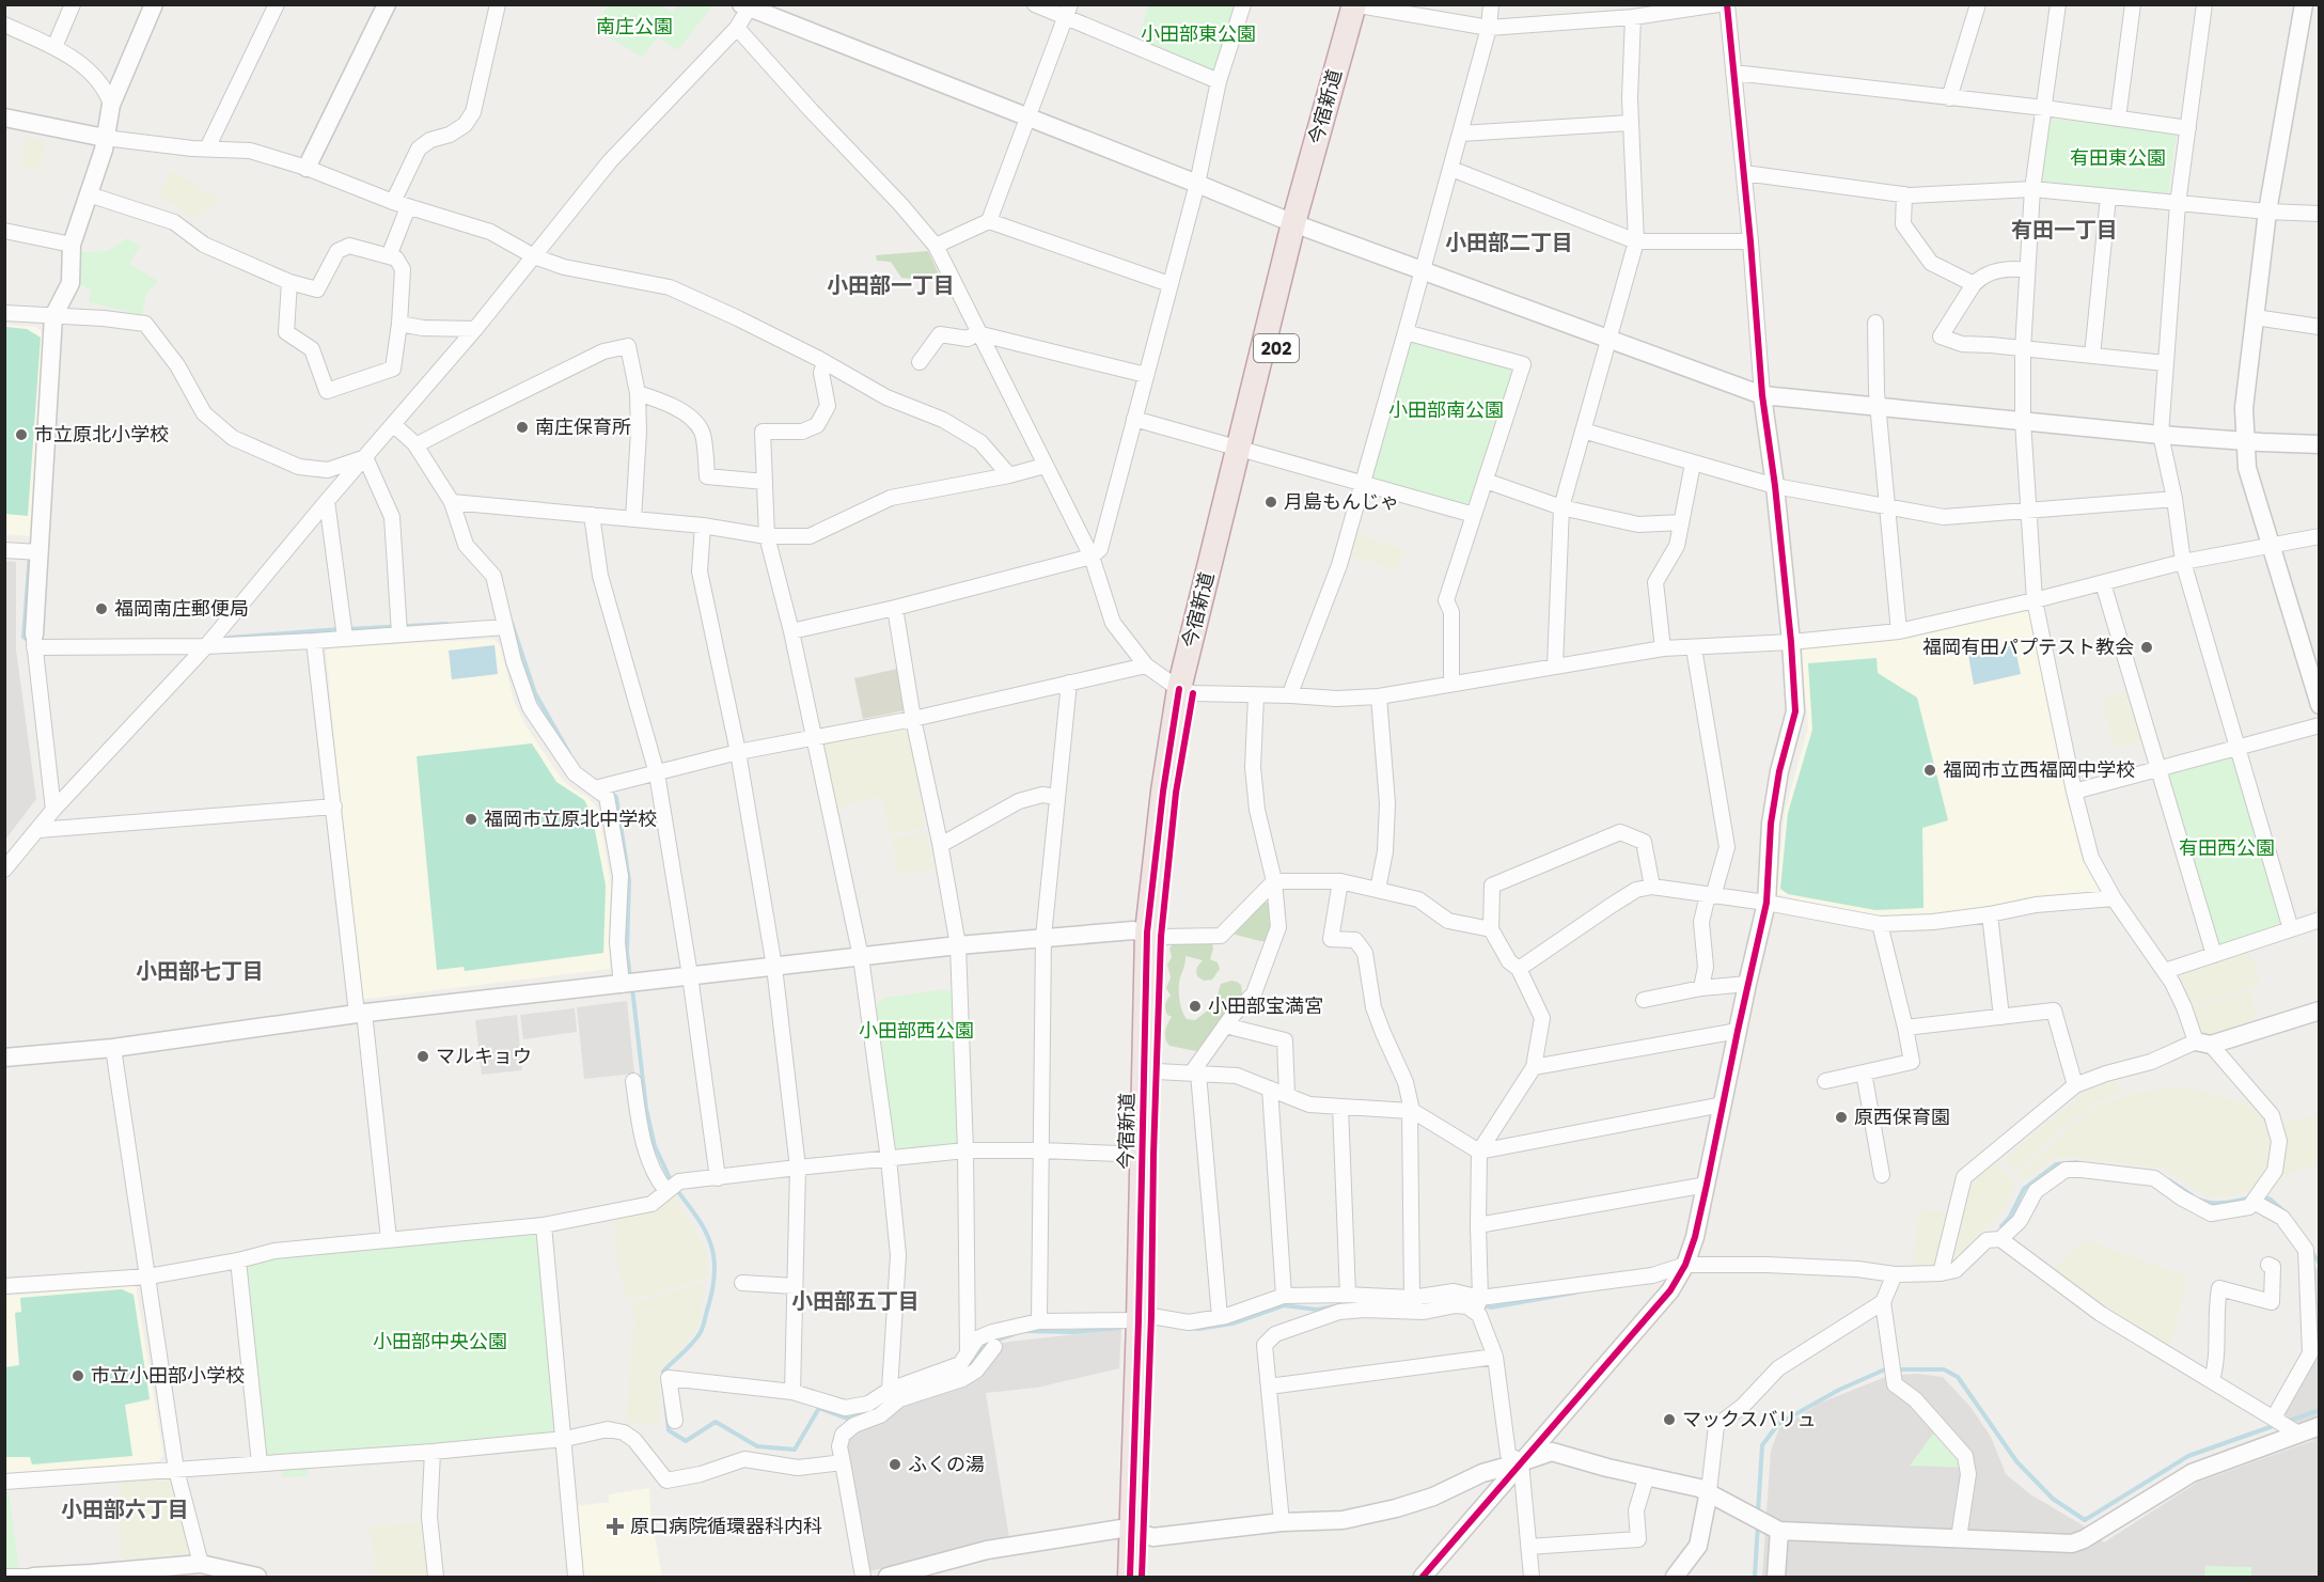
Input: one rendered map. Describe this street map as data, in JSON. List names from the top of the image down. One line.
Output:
{"streets":{"highway":["今宿新道","202"]},"districts":["有田一丁目","小田部二丁目","小田部一丁目","小田部七丁目","小田部五丁目","小田部六丁目"],"parks":["南庄公園","小田部東公園","有田東公園","小田部南公園","有田西公園","小田部西公園","小田部中央公園"],"places":{"other":["南庄保育所","市立原北小学校","月島もんじゃ","福岡南庄郵便局","福岡有田パプテスト教会","福岡市立西福岡中学校","福岡市立原北中学校","小田部宝満宮","マルキョウ","原西保育園","市立小田部小学校","マックスバリュ","ふくの湯"],"health":["原口病院循環器科内科"]}}
